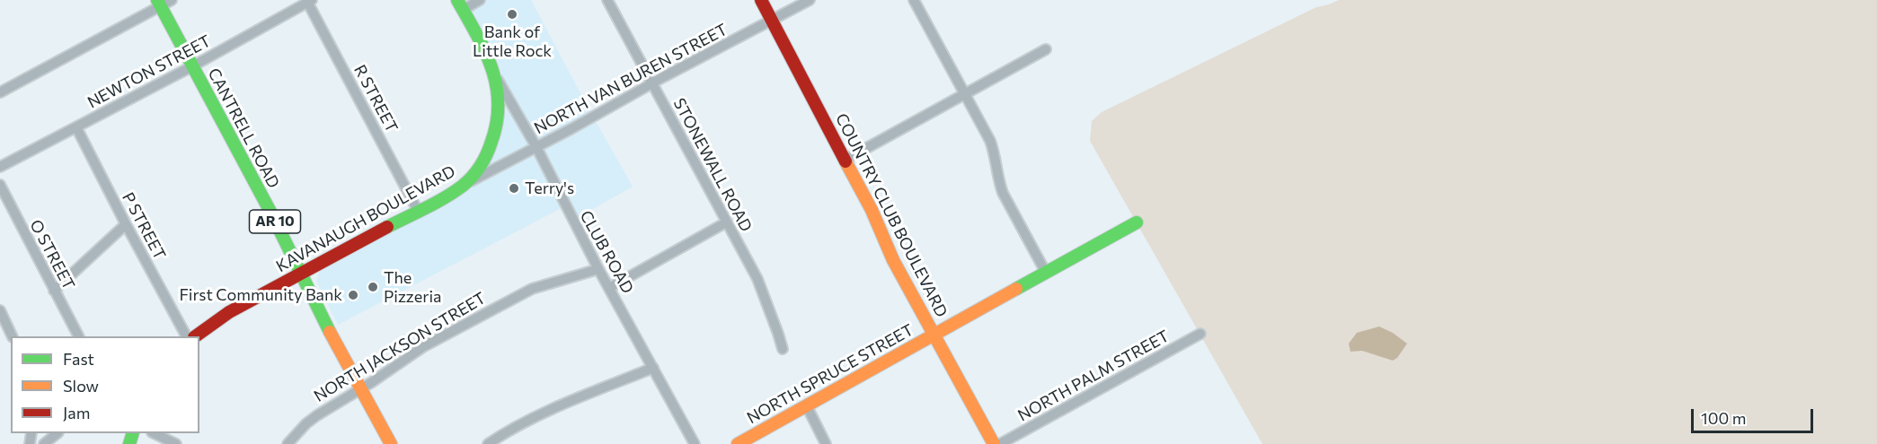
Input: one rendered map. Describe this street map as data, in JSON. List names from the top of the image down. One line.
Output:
{"streets":{"street":["NEWTON STREET","NORTH VAN BUREN STREET","R STREET","CANTRELL ROAD","STONEWALL ROAD","COUNTRY CLUB BOULEVARD","KAVANAUGH BOULEVARD","AR 10","P STREET","CLUB ROAD","O STREET","NORTH JACKSON STREET","NORTH SPRUCE STREET","NORTH PALM STREET"]},"crossings":[["NEWTON STREET","R STREET"],["NEWTON STREET","CANTRELL ROAD"],["NEWTON STREET","P STREET"],["NORTH VAN BUREN STREET","STONEWALL ROAD"],["NORTH VAN BUREN STREET","COUNTRY CLUB BOULEVARD"],["NORTH VAN BUREN STREET","KAVANAUGH BOULEVARD"],["NORTH VAN BUREN STREET","CLUB ROAD"],["R STREET","KAVANAUGH BOULEVARD"],["CANTRELL ROAD","KAVANAUGH BOULEVARD"],["CANTRELL ROAD","NORTH JACKSON STREET"],["COUNTRY CLUB BOULEVARD","NORTH SPRUCE STREET"],["KAVANAUGH BOULEVARD","CLUB ROAD"],["CLUB ROAD","NORTH JACKSON STREET"]],"places":["Bank of Little Rock","Terry's","The Pizzeria","First Community Bank"],"legend":["Fast","Slow","Jam"],"scale_bar":"100 m"}
